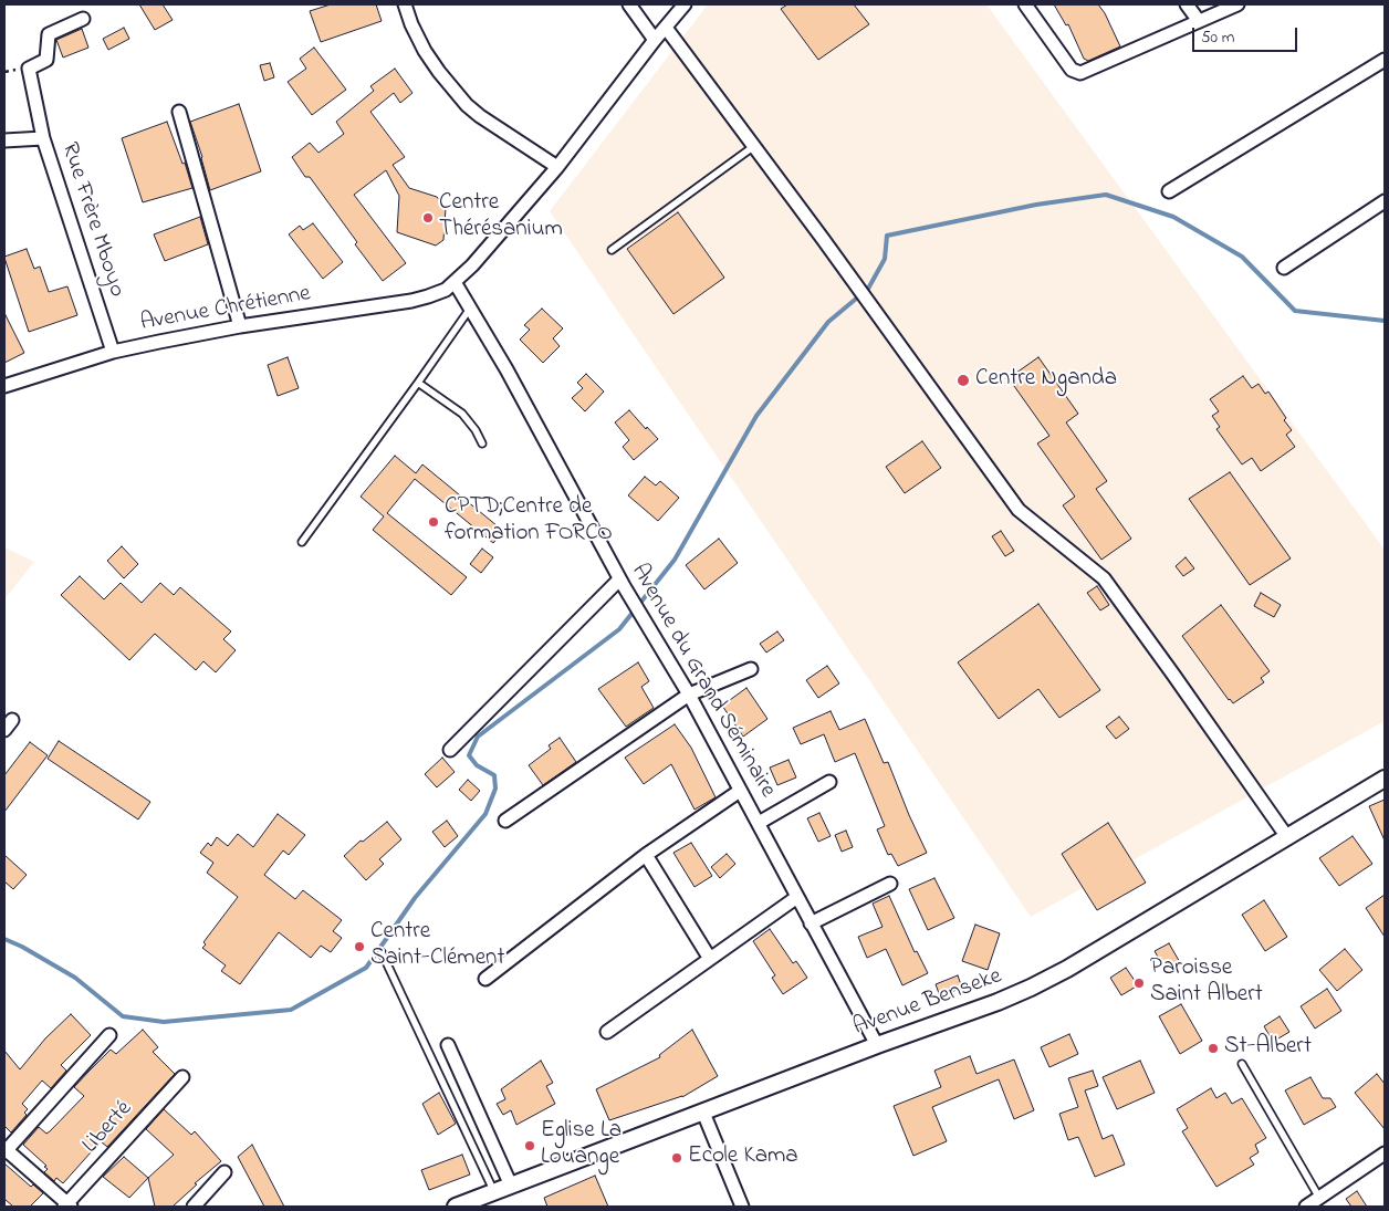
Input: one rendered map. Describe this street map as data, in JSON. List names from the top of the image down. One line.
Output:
{"streets":{"street":["Rue Frère Mboyo","Avenue Chrétienne","Avenue du Grand Séminaire","Avenue Benseke","Liberté"]},"crossings":[["Rue Frère Mboyo","Avenue Chrétienne"],["Avenue Chrétienne","Avenue du Grand Séminaire"],["Avenue du Grand Séminaire","Avenue Benseke"]],"places":["Centre Thérésanium","Centre Nganda","CPTD;Centre de formation FORCO","Centre Saint-Clément","Paroisse Saint Albert","St-Albert","Eglise La Louange","Ecole Kama"],"scale_bar":"50 m"}
